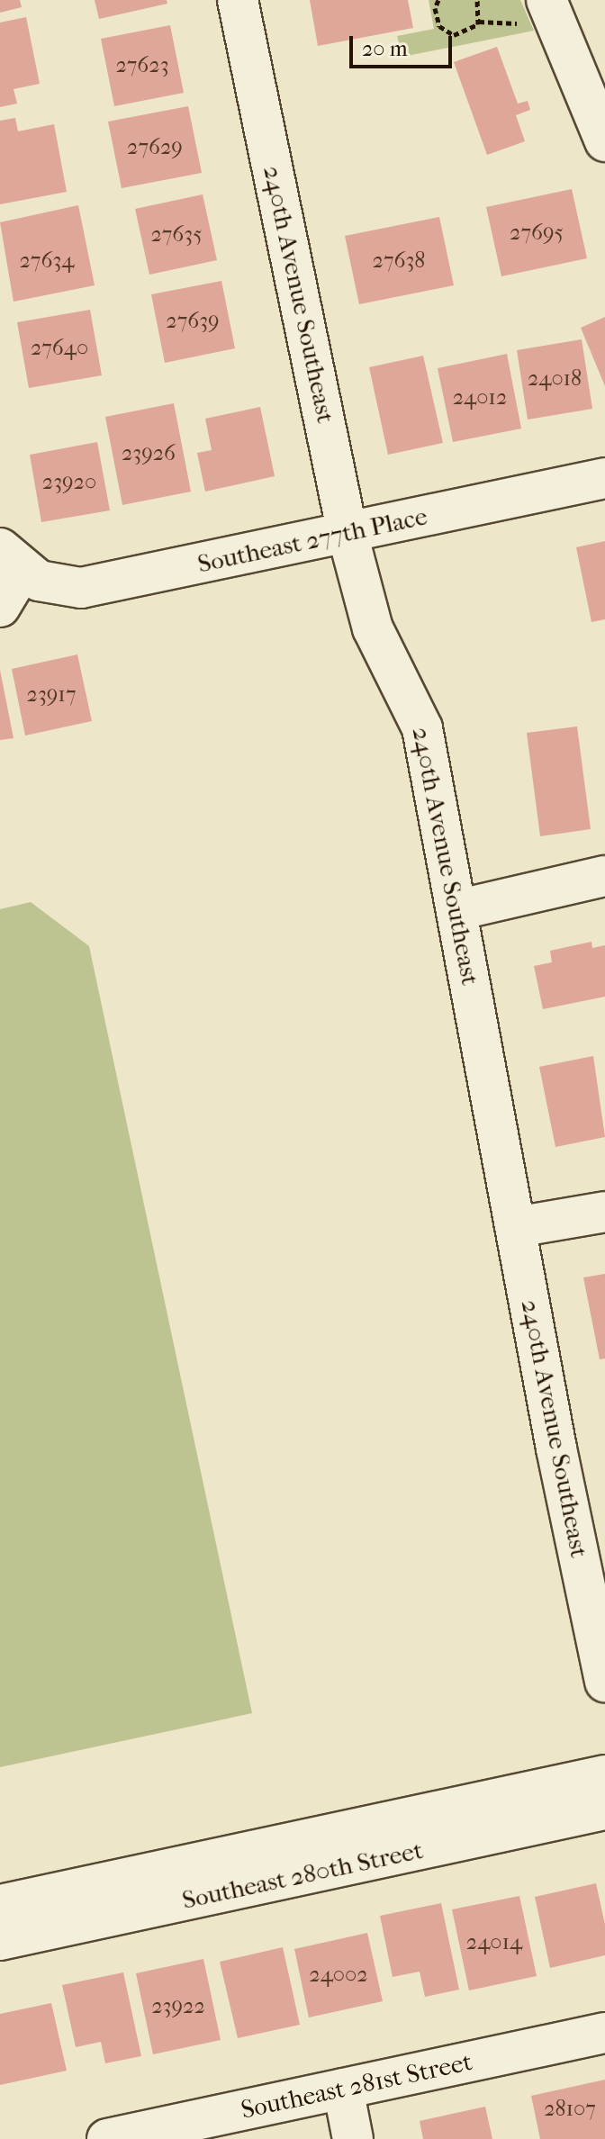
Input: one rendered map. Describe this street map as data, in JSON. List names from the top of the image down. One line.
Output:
{"streets":{"street":["240th Avenue Southeast","Southeast 277th Place","Southeast 280th Street","Southeast 281st Street"]},"crossings":[["240th Avenue Southeast","Southeast 277th Place"]],"house_numbers":["27623","27629","27695","27635","27634","27638","27639","27640","24018","24012","23926","23920","23917","24014","24002","23922","28107"],"scale_bar":"20 m"}
